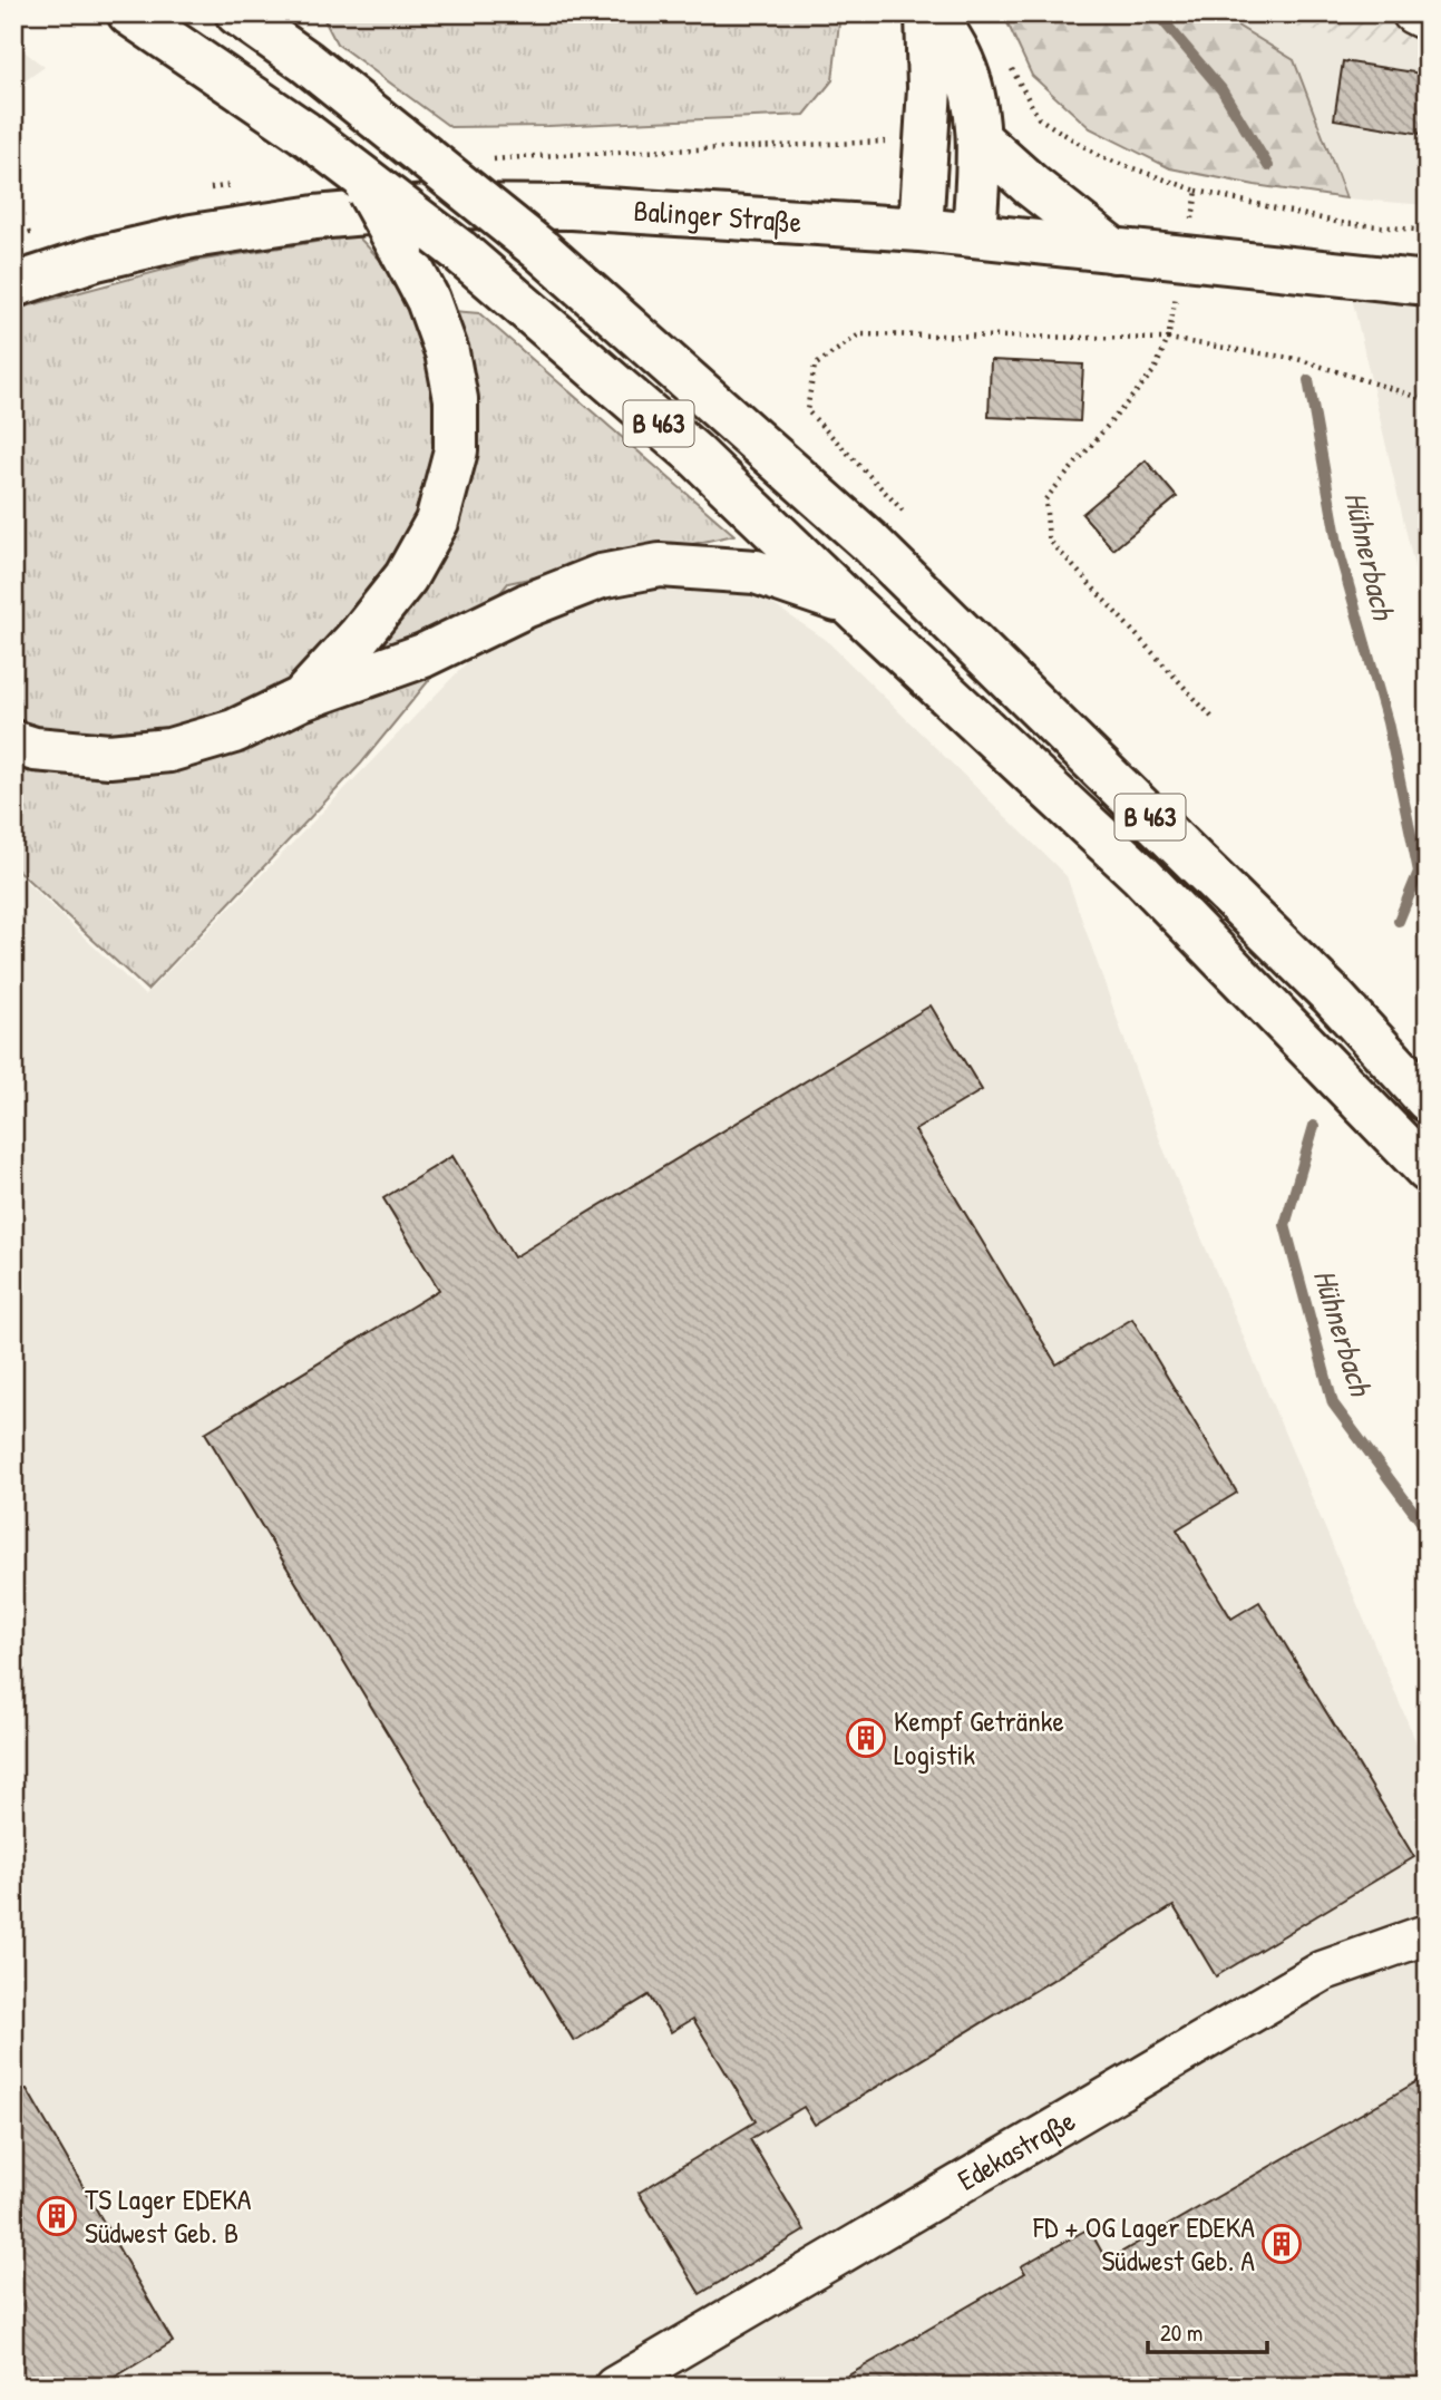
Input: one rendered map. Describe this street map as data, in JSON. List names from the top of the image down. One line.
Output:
{"streets":{"main road":["Balinger Straße","B 463"],"lane":["Edekastraße"]},"water":["Hühnerbach"],"places":{"building":["Kempf Getränke Logistik","TS Lager EDEKA Südwest Geb. B","FD + OG Lager EDEKA Südwest Geb. A"]},"scale_bar":"20 m"}
